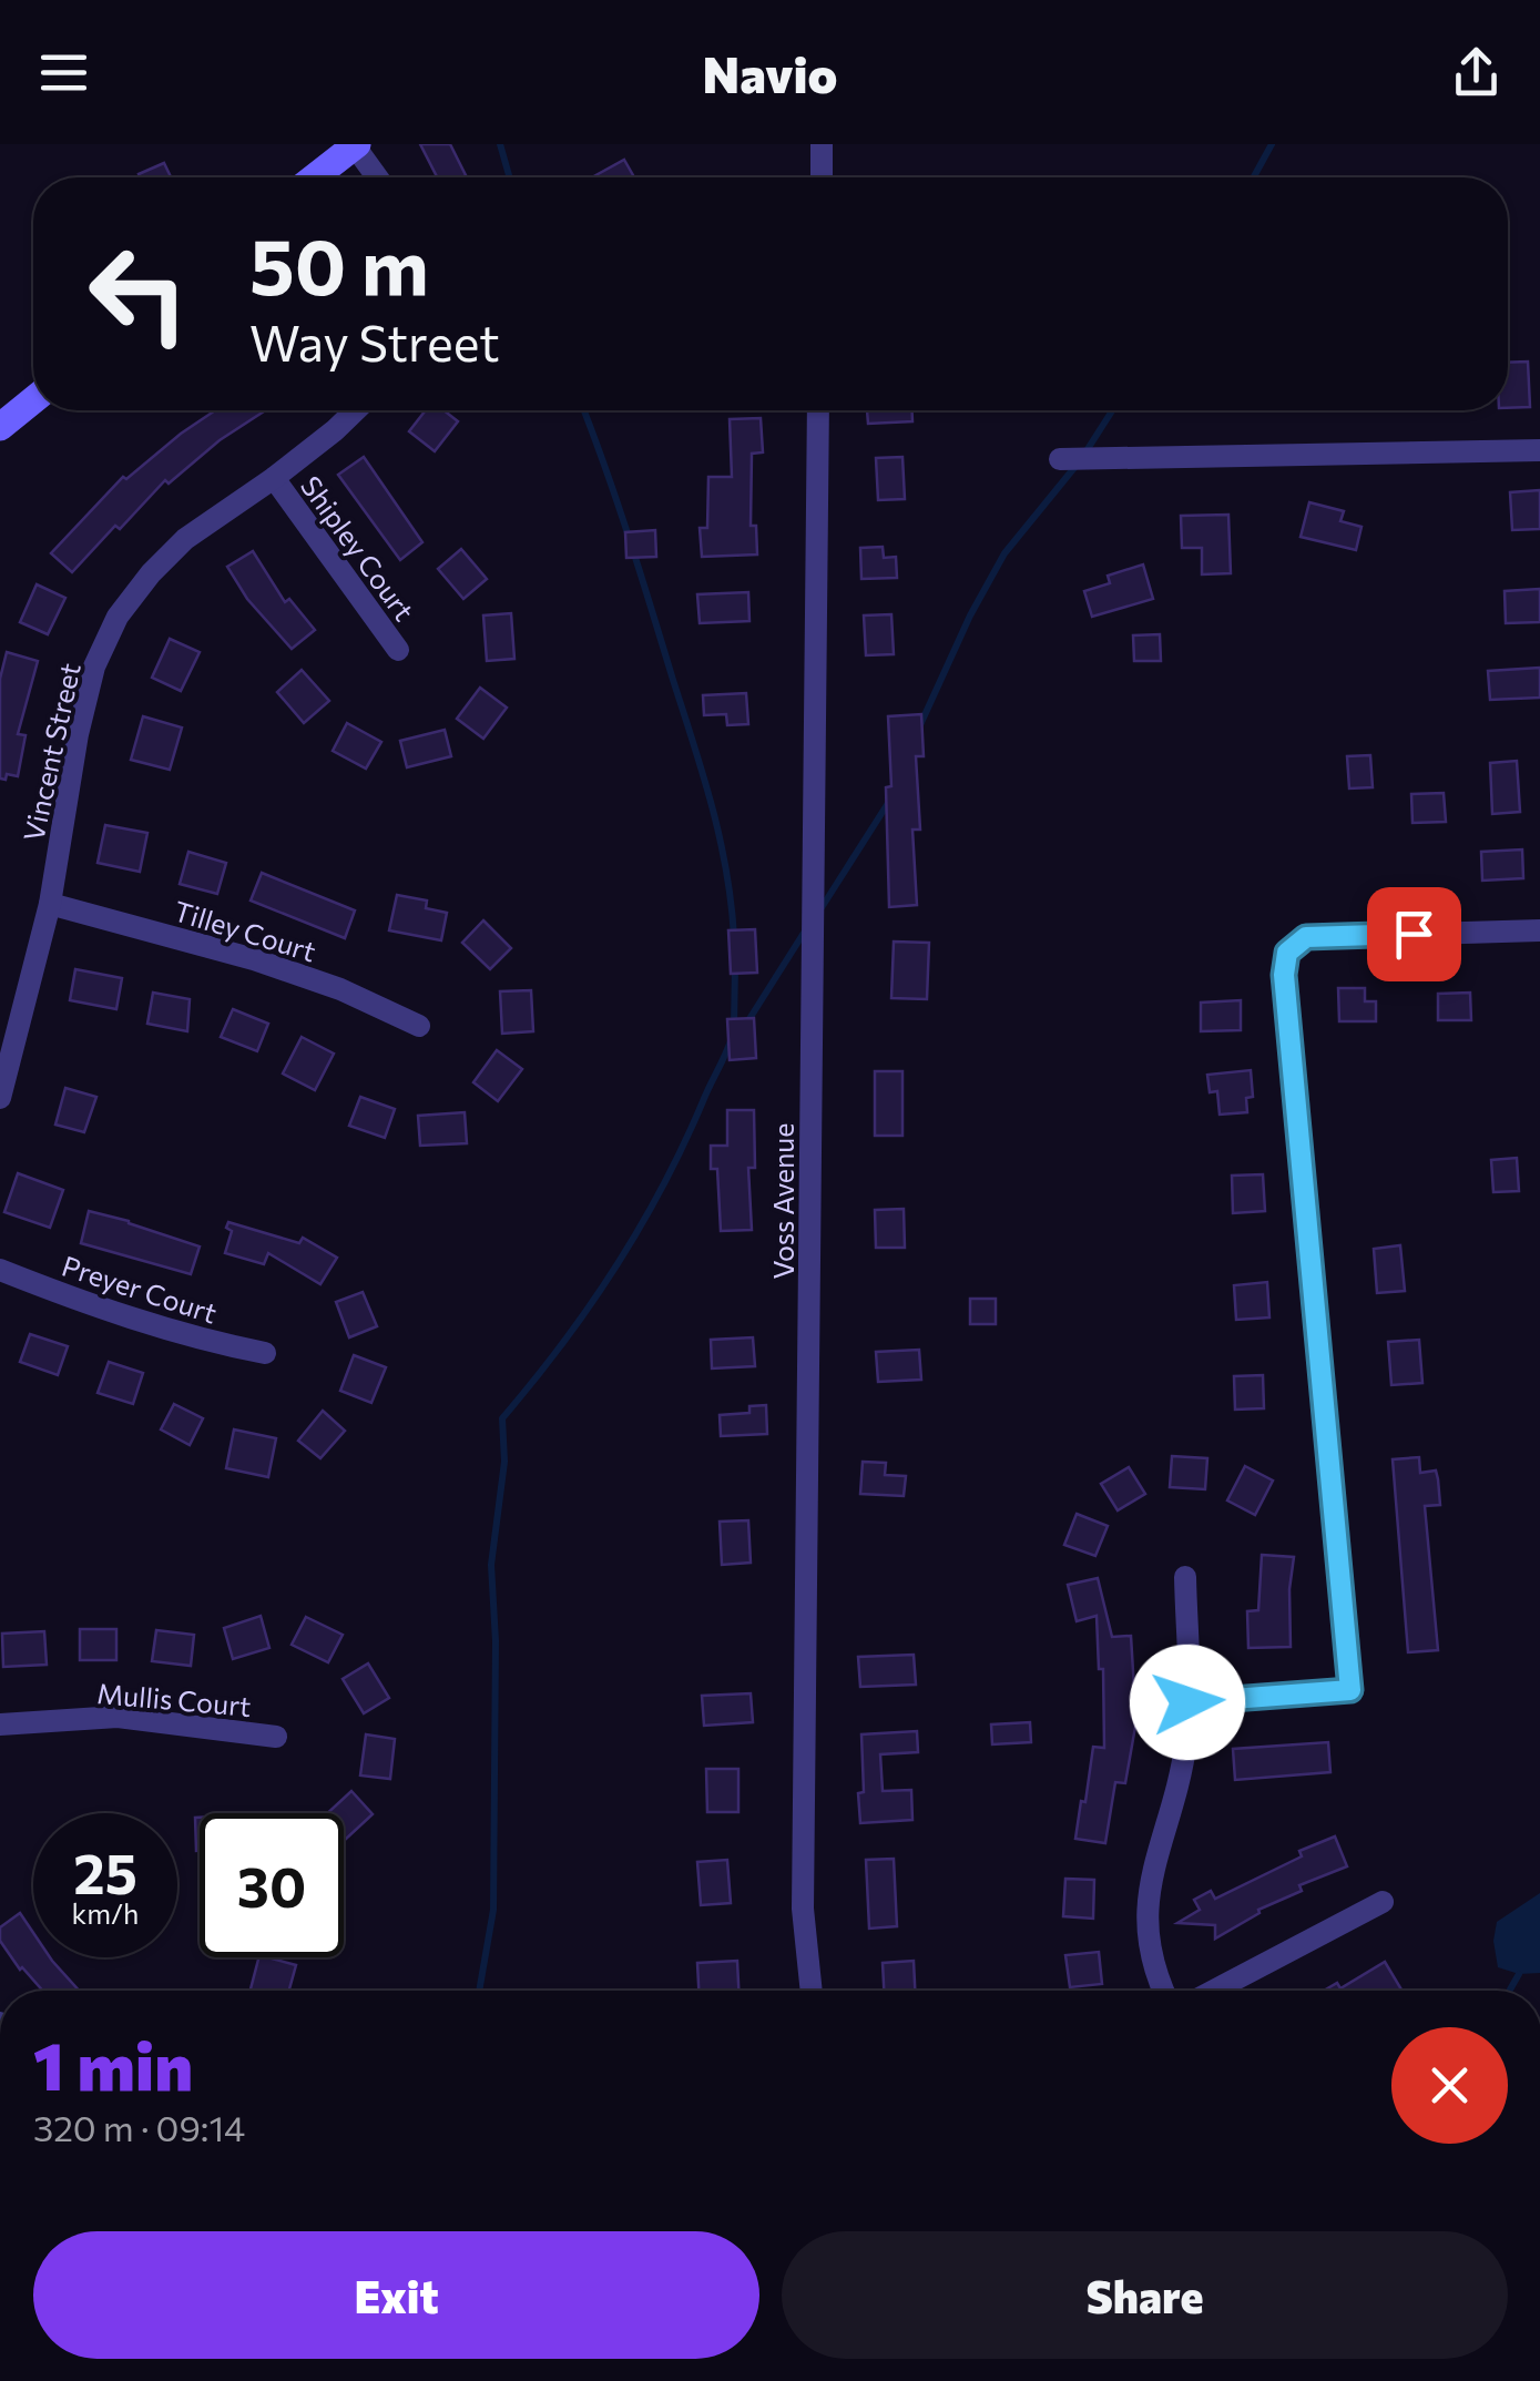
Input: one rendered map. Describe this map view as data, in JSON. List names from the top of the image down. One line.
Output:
{"streets":{"street":["Shipley Court","Vincent Street","Tilley Court","Voss Avenue","Preyer Court","Mullis Court"]},"crossings":[["Shipley Court","Vincent Street"],["Vincent Street","Tilley Court"]],"page":{"header":"Navio","turn":["50 m","Way Street"],"speed":"25 km/h","limit":"30","heading":["1 min","320 m · 09:14"],"buttons":["Exit","Share"]}}
